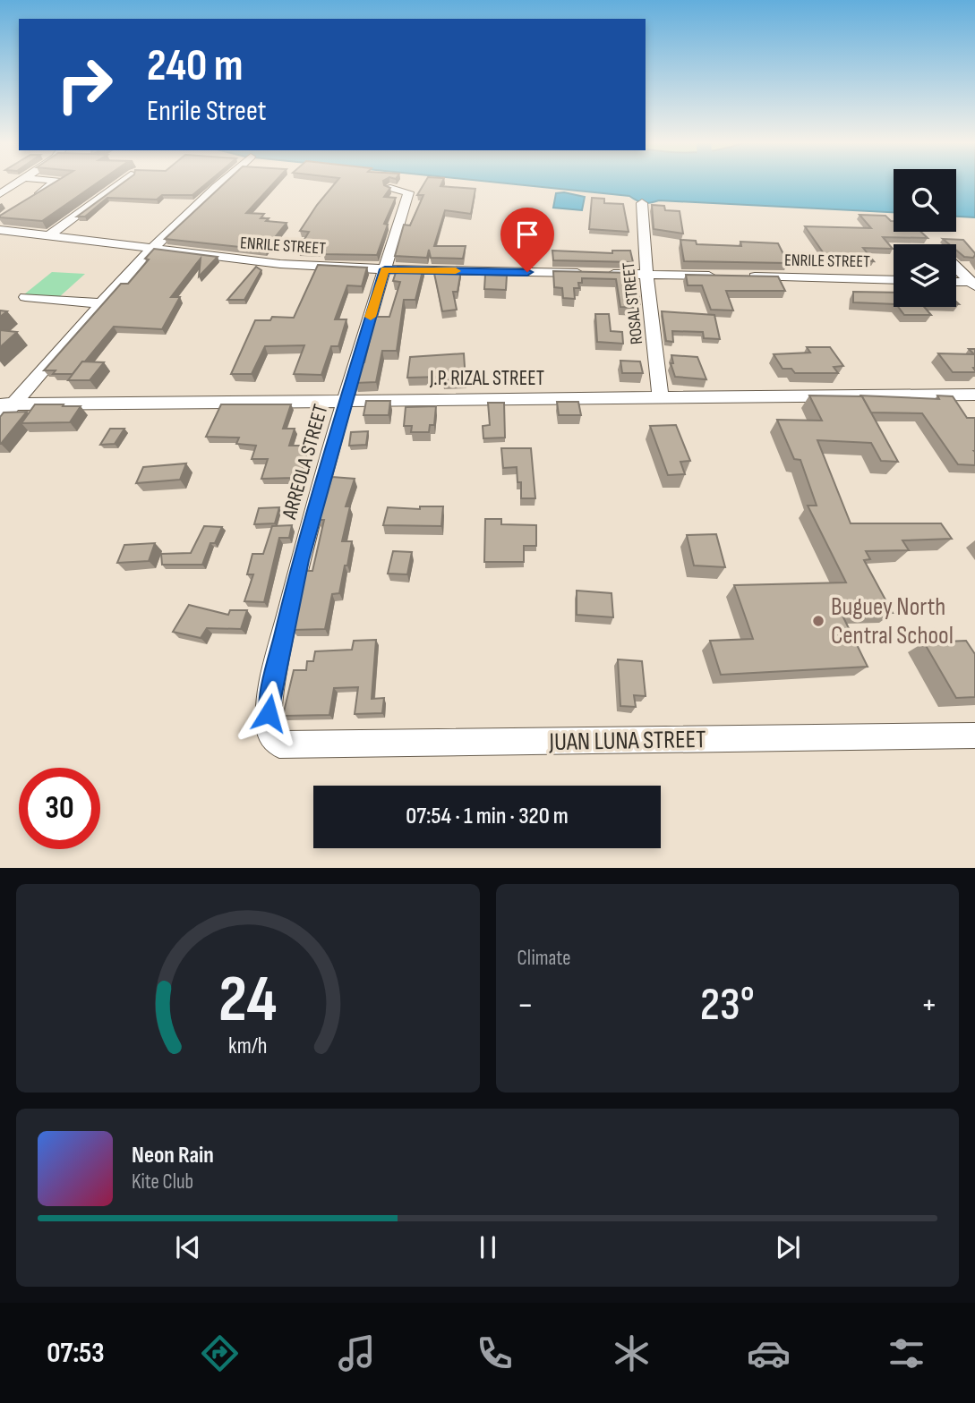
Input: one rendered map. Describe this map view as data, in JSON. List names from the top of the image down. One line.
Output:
{"streets":{"street":["ENRILE STREET","ROSAL STREET","J.P. RIZAL STREET","ARREOLA STREET","JUAN LUNA STREET"]},"crossings":[["ENRILE STREET","ROSAL STREET"],["ENRILE STREET","ARREOLA STREET"],["ROSAL STREET","J.P. RIZAL STREET"],["J.P. RIZAL STREET","ARREOLA STREET"],["ARREOLA STREET","JUAN LUNA STREET"]],"places":["Buguey North Central School"],"page":{"turn":["240 m","Enrile Street"],"limit":"30","trip":"07:54 · 1 min · 320 m","tile":"Climate","heat":["−","23°","+"],"song":["Neon Rain","Kite Club"],"tabs":"07:53","gauge":["24","km/h"]}}
